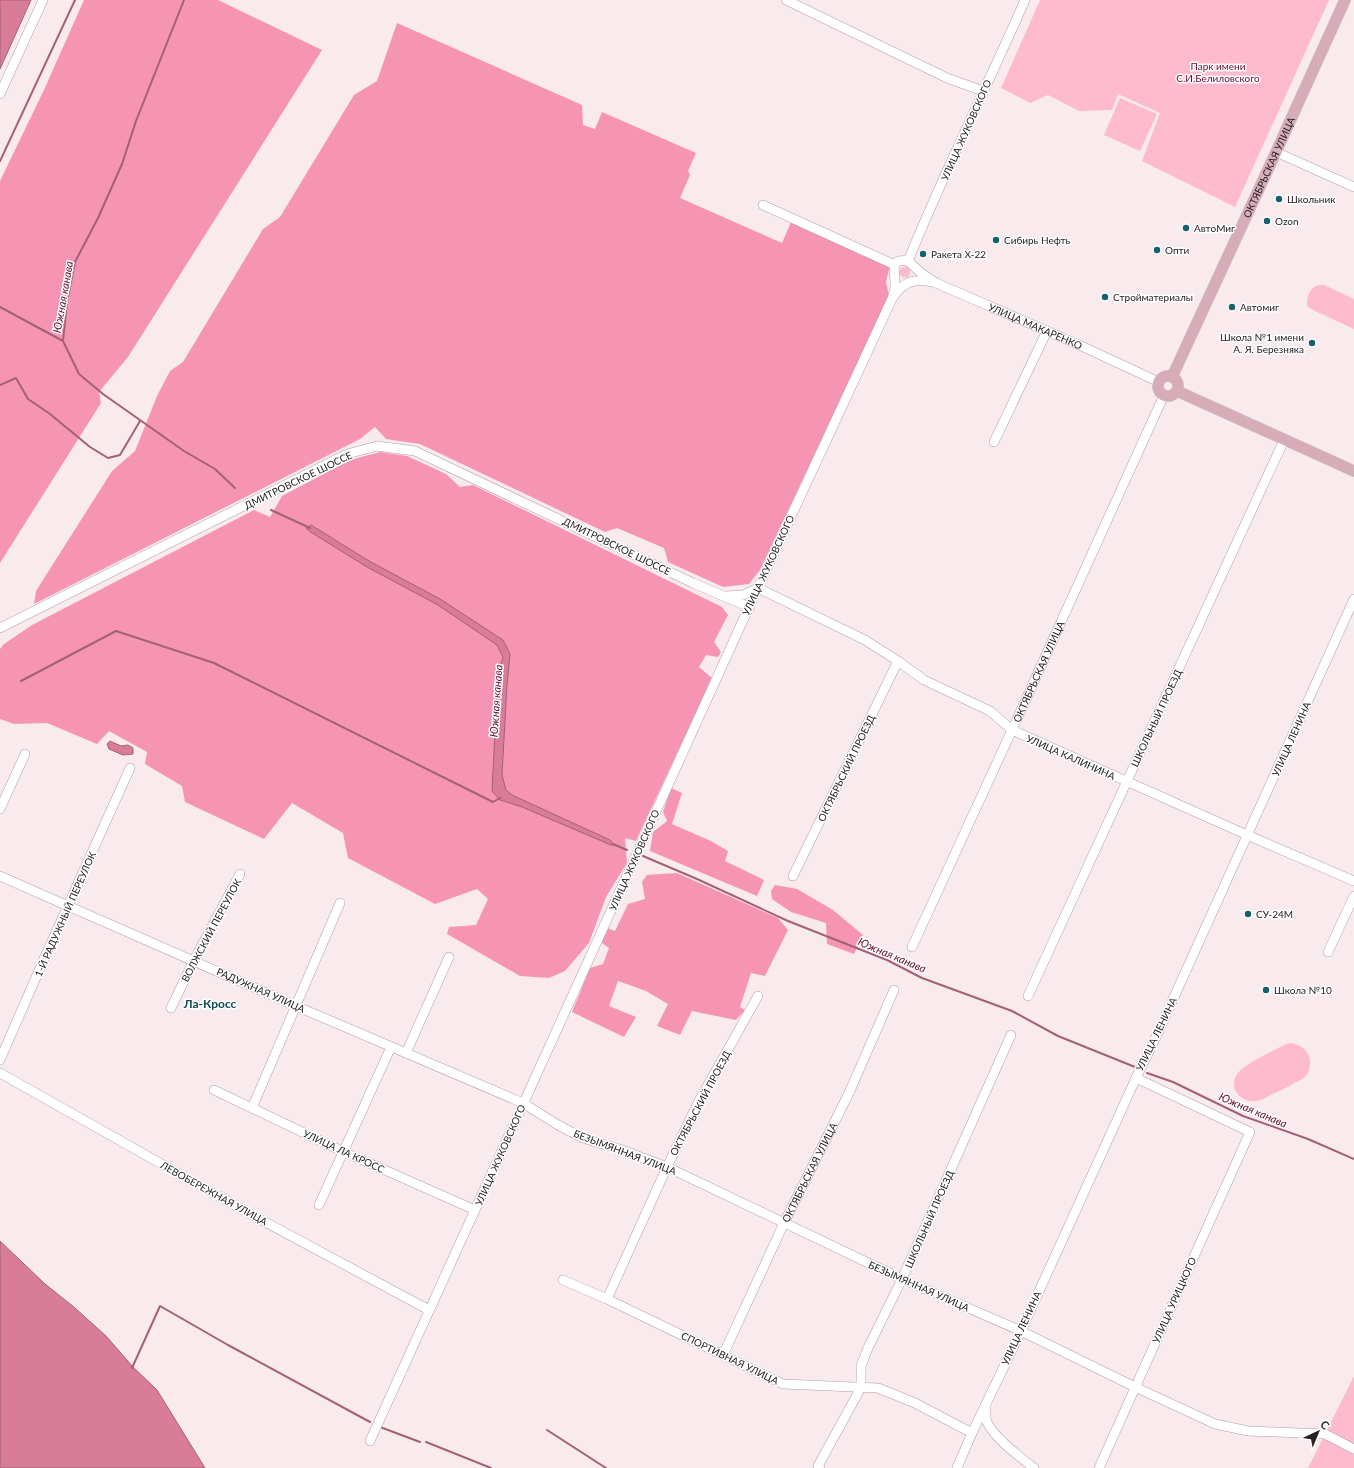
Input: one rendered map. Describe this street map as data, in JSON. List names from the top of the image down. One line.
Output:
{"streets":{"main road":["ОКТЯБРЬСКАЯ УЛИЦА"],"street":["УЛИЦА ЖУКОВСКОГО","УЛИЦА МАКАРЕНКО","ДМИТРОВСКОЕ ШОССЕ","ШКОЛЬНЫЙ ПРОЕЗД","УЛИЦА ЛЕНИНА","УЛИЦА КАЛИНИНА","ОКТЯБРЬСКИЙ ПРОЕЗД","1-Й РАДУЖНЫЙ ПЕРЕУЛОК","ВОЛЖСКИЙ ПЕРЕУЛОК","РАДУЖНАЯ УЛИЦА","УЛИЦА ЛА КРОСС","БЕЗЫМЯННАЯ УЛИЦА","ЛЕВОБЕРЕЖНАЯ УЛИЦА","УЛИЦА УРИЦКОГО","СПОРТИВНАЯ УЛИЦА"]},"crossings":[["УЛИЦА ЖУКОВСКОГО","УЛИЦА МАКАРЕНКО"],["УЛИЦА ЖУКОВСКОГО","ДМИТРОВСКОЕ ШОССЕ"],["УЛИЦА ЖУКОВСКОГО","УЛИЦА КАЛИНИНА"],["УЛИЦА ЖУКОВСКОГО","РАДУЖНАЯ УЛИЦА"],["УЛИЦА ЖУКОВСКОГО","УЛИЦА ЛА КРОСС"],["УЛИЦА ЖУКОВСКОГО","БЕЗЫМЯННАЯ УЛИЦА"],["УЛИЦА ЖУКОВСКОГО","ЛЕВОБЕРЕЖНАЯ УЛИЦА"],["ОКТЯБРЬСКАЯ УЛИЦА","УЛИЦА МАКАРЕНКО"],["ОКТЯБРЬСКАЯ УЛИЦА","УЛИЦА КАЛИНИНА"],["ОКТЯБРЬСКАЯ УЛИЦА","БЕЗЫМЯННАЯ УЛИЦА"],["ОКТЯБРЬСКАЯ УЛИЦА","СПОРТИВНАЯ УЛИЦА"],["ДМИТРОВСКОЕ ШОССЕ","УЛИЦА КАЛИНИНА"],["ШКОЛЬНЫЙ ПРОЕЗД","УЛИЦА КАЛИНИНА"],["ШКОЛЬНЫЙ ПРОЕЗД","БЕЗЫМЯННАЯ УЛИЦА"],["ШКОЛЬНЫЙ ПРОЕЗД","СПОРТИВНАЯ УЛИЦА"],["УЛИЦА ЛЕНИНА","УЛИЦА КАЛИНИНА"],["УЛИЦА ЛЕНИНА","БЕЗЫМЯННАЯ УЛИЦА"],["УЛИЦА ЛЕНИНА","УЛИЦА УРИЦКОГО"],["УЛИЦА ЛЕНИНА","СПОРТИВНАЯ УЛИЦА"],["УЛИЦА КАЛИНИНА","ОКТЯБРЬСКИЙ ПРОЕЗД"],["ОКТЯБРЬСКИЙ ПРОЕЗД","БЕЗЫМЯННАЯ УЛИЦА"],["ОКТЯБРЬСКИЙ ПРОЕЗД","СПОРТИВНАЯ УЛИЦА"],["1-Й РАДУЖНЫЙ ПЕРЕУЛОК","РАДУЖНАЯ УЛИЦА"],["ВОЛЖСКИЙ ПЕРЕУЛОК","РАДУЖНАЯ УЛИЦА"],["РАДУЖНАЯ УЛИЦА","БЕЗЫМЯННАЯ УЛИЦА"],["БЕЗЫМЯННАЯ УЛИЦА","УЛИЦА УРИЦКОГО"]],"districts":["Ла-Кросс"],"water":["Южная канава"],"parks":["Парк имени С.И.Белиловского"],"places":["Школьник","Ozon","АвтоМиг","Сибирь Нефть","Опти","Ракета Х-22","Стройматериалы","Автомиг","Школа №1 имени А. Я. Березняка","СУ-24М","Школа №10"],"north":"top right"}
